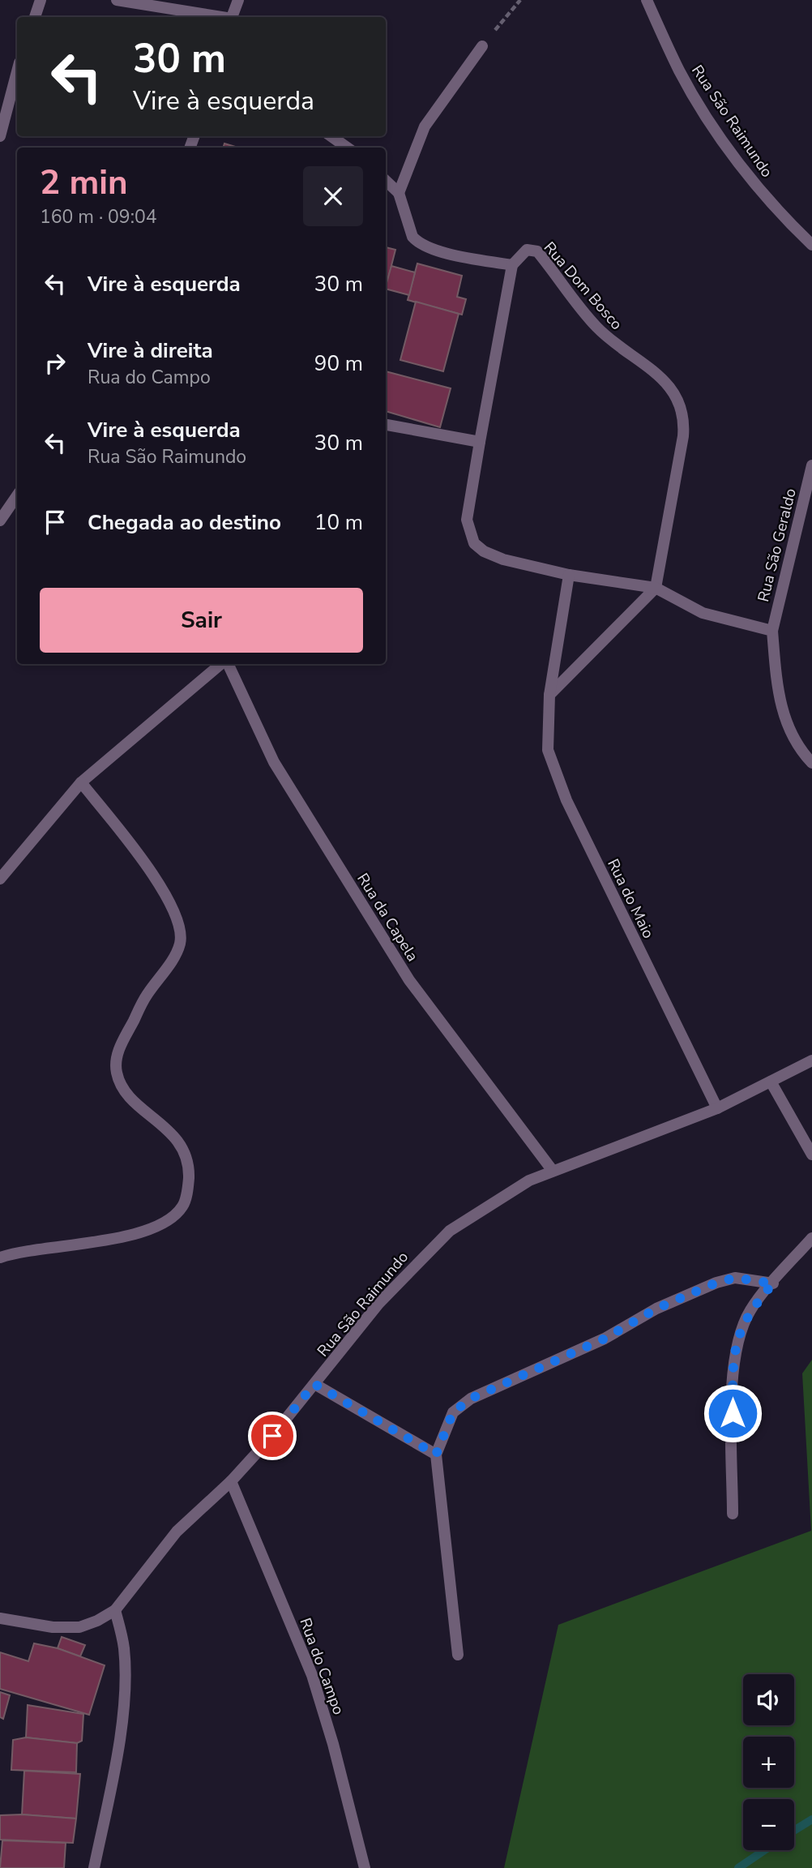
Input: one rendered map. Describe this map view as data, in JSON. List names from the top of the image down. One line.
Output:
{"streets":{"street":["Rua São Raimundo","Rua Dom Bosco","Rua São Geraldo","Rua do Maio","Rua da Capela","Rua do Campo"]},"crossings":[["Rua São Raimundo","Rua do Maio"],["Rua São Raimundo","Rua da Capela"],["Rua São Raimundo","Rua do Campo"]],"page":{"turn":["30 m","Vire à esquerda"],"heading":["2 min","160 m · 09:04"],"list":[{"name":"Vire à esquerda","value":"30 m"},{"name":"Vire à direita","note":"Rua do Campo","value":"90 m"},{"name":"Vire à esquerda","note":"Rua São Raimundo","value":"30 m"},{"name":"Chegada ao destino","value":"10 m"}],"buttons":"Sair","map_buttons":["+","−"]}}
